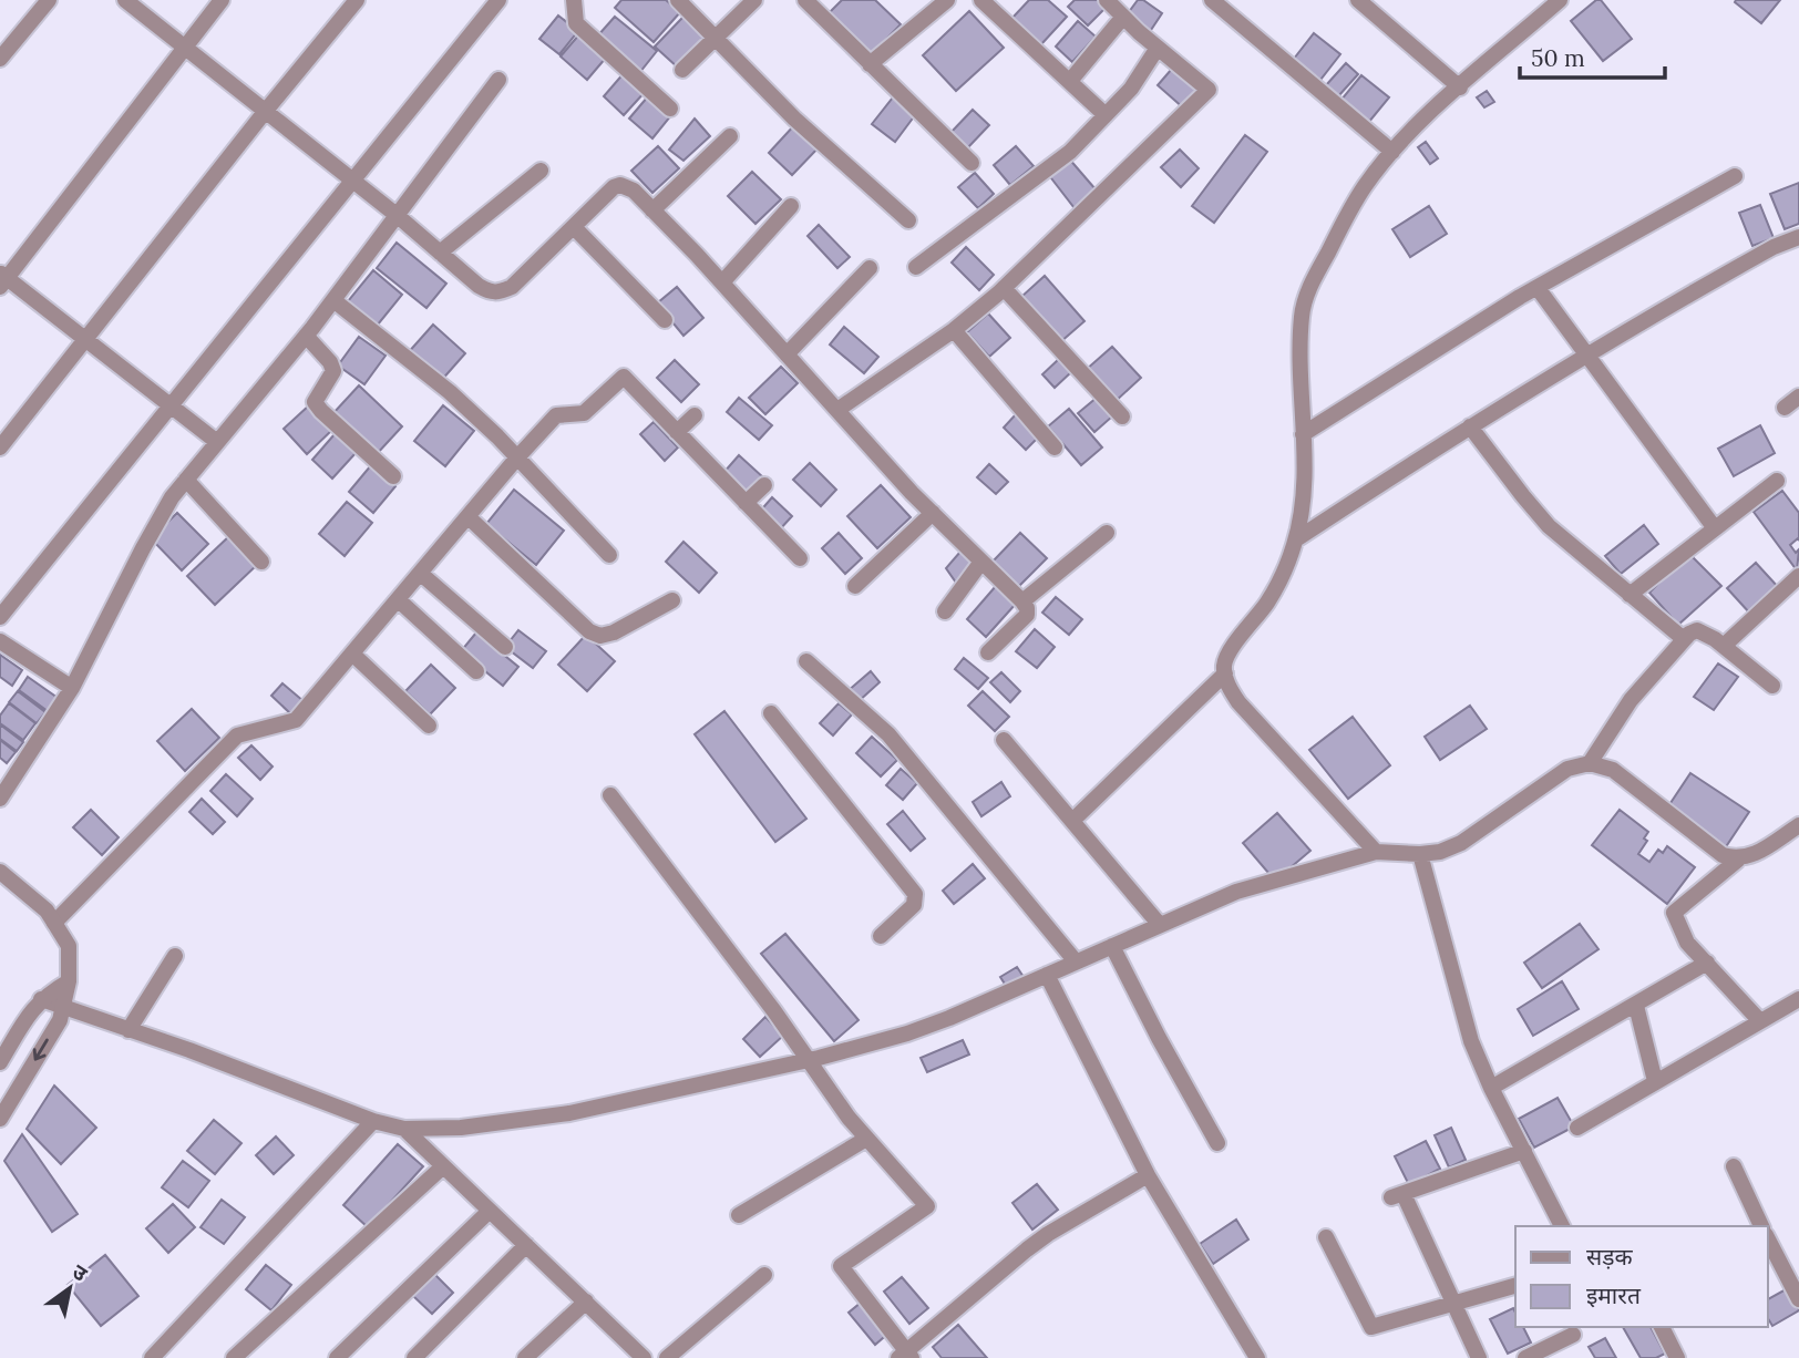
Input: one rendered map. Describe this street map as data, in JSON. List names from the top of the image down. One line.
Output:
{"legend":["सड़क","इमारत"],"scale_bar":"50 m","north":"top right"}
